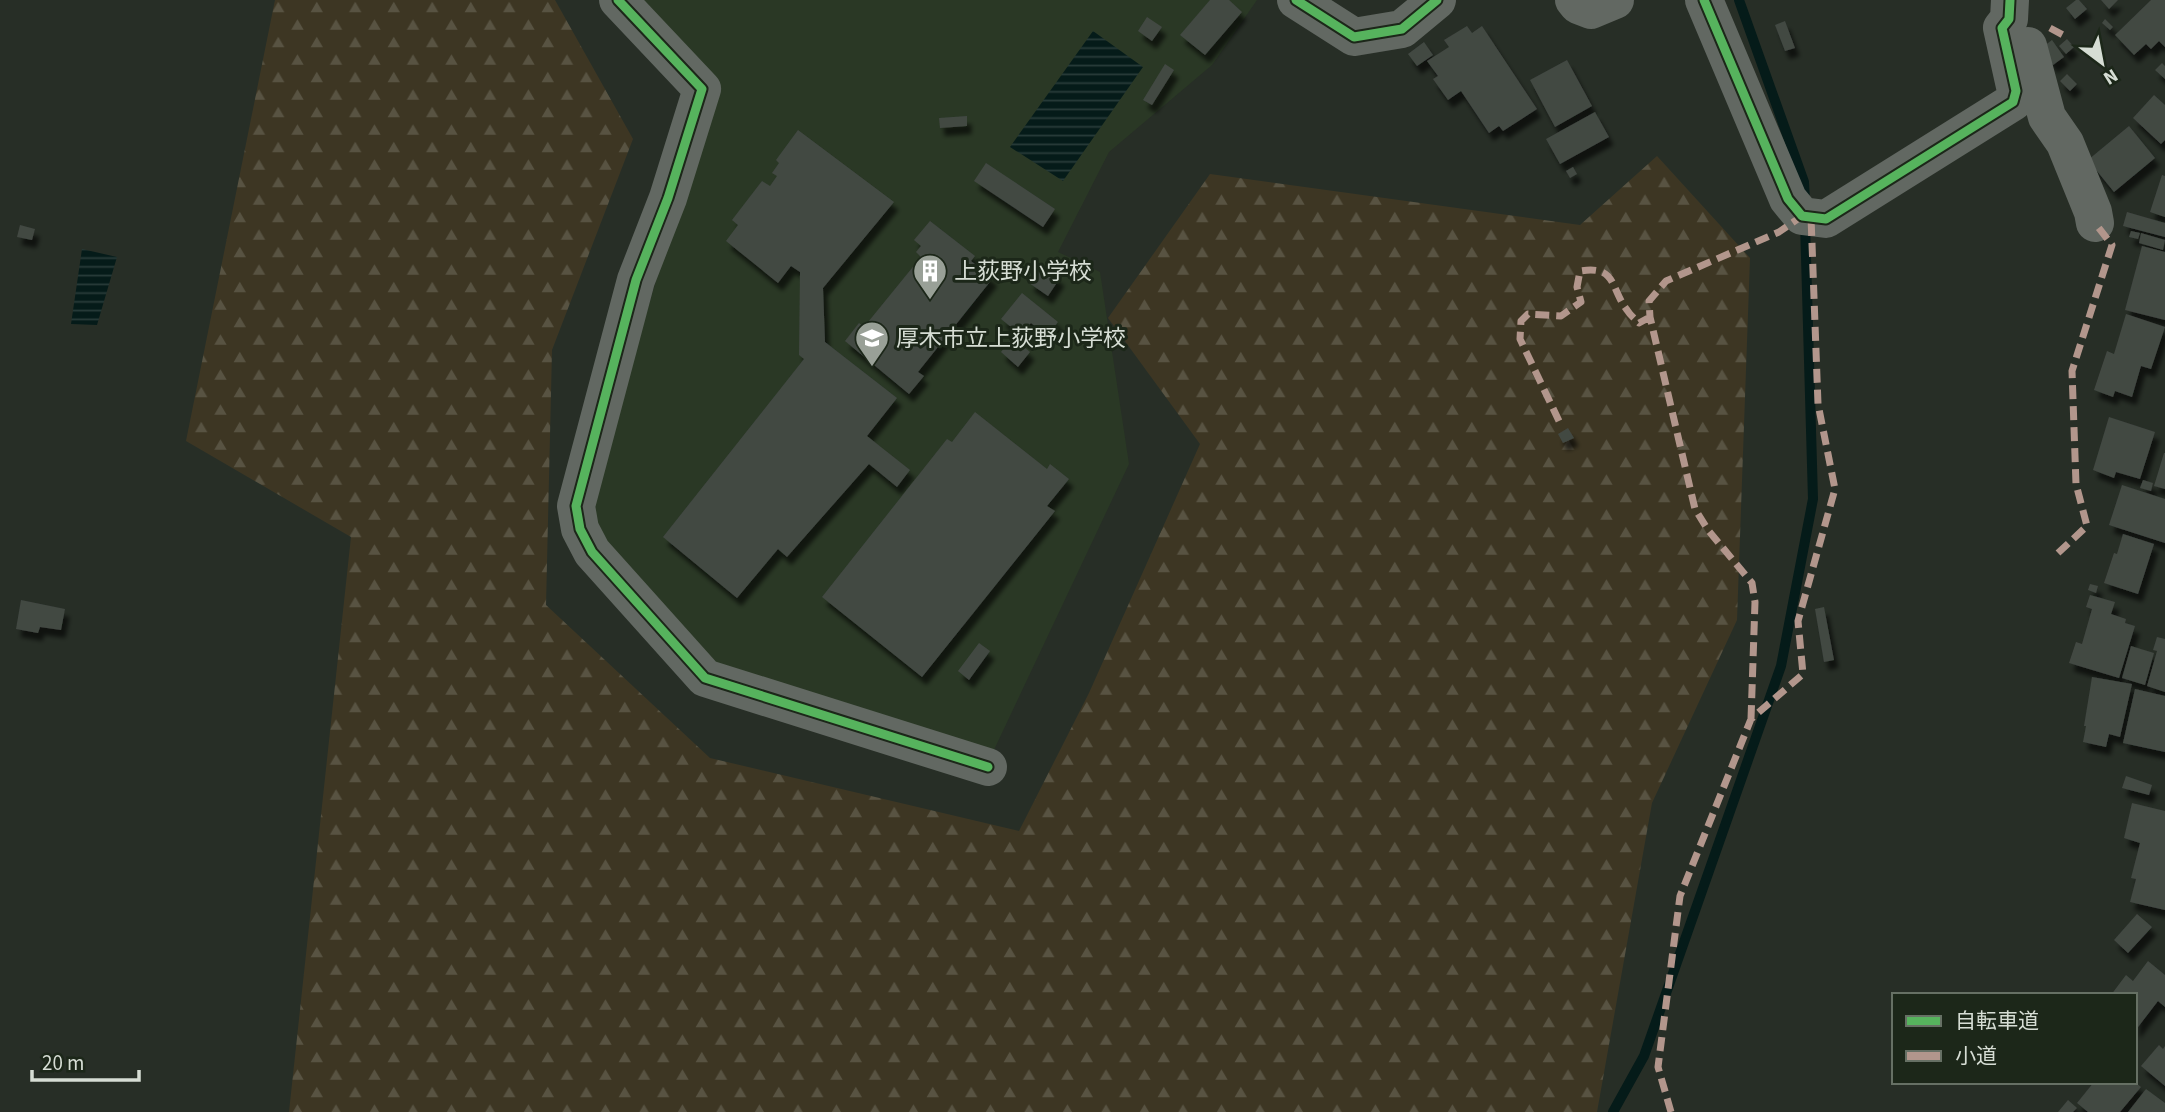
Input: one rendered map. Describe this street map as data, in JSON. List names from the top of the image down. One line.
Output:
{"places":{"building":["上荻野小学校"],"school or university":["厚木市立上荻野小学校"]},"legend":["自転車道","小道"],"scale_bar":"20 m","north":"bottom right"}
